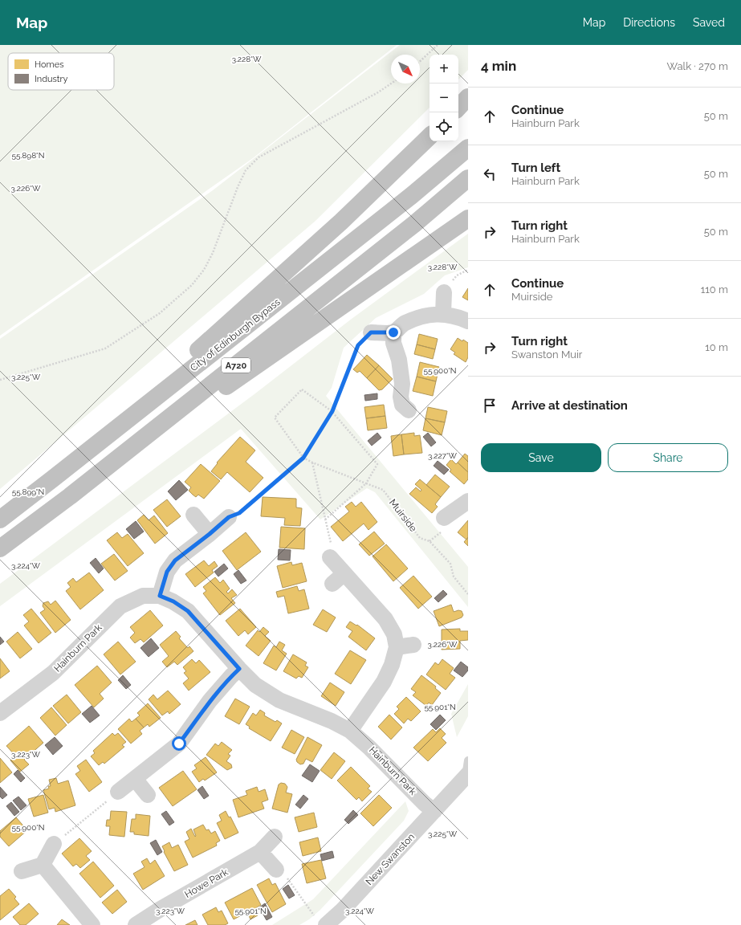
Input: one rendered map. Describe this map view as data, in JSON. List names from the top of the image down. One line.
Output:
{"streets":{"highway":["City of Edinburgh Bypass","A720"],"street":["Hainburn Park","New Swanston","Howe Park"],"path":["Muirside"]},"crossings":[["Hainburn Park","New Swanston"]],"legend":["Homes","Industry"],"north":"bottom right","page":{"header":"Map","nav":["Map","Directions","Saved"],"heading":["4 min","Walk · 270 m"],"map_buttons":["+","−"],"list":[["Continue","Hainburn Park","50 m"],["Turn left","Hainburn Park","50 m"],["Turn right","Hainburn Park","50 m"],["Continue","Muirside","110 m"],["Turn right","Swanston Muir","10 m"],"Arrive at destination"],"buttons":["Save","Share"]},"coordinates":["3.228°W","55.898°N","3.226°W","55.900°N","3.225°W","3.227°W","55.899°N","3.224°W","55.901°N","3.223°W"]}
